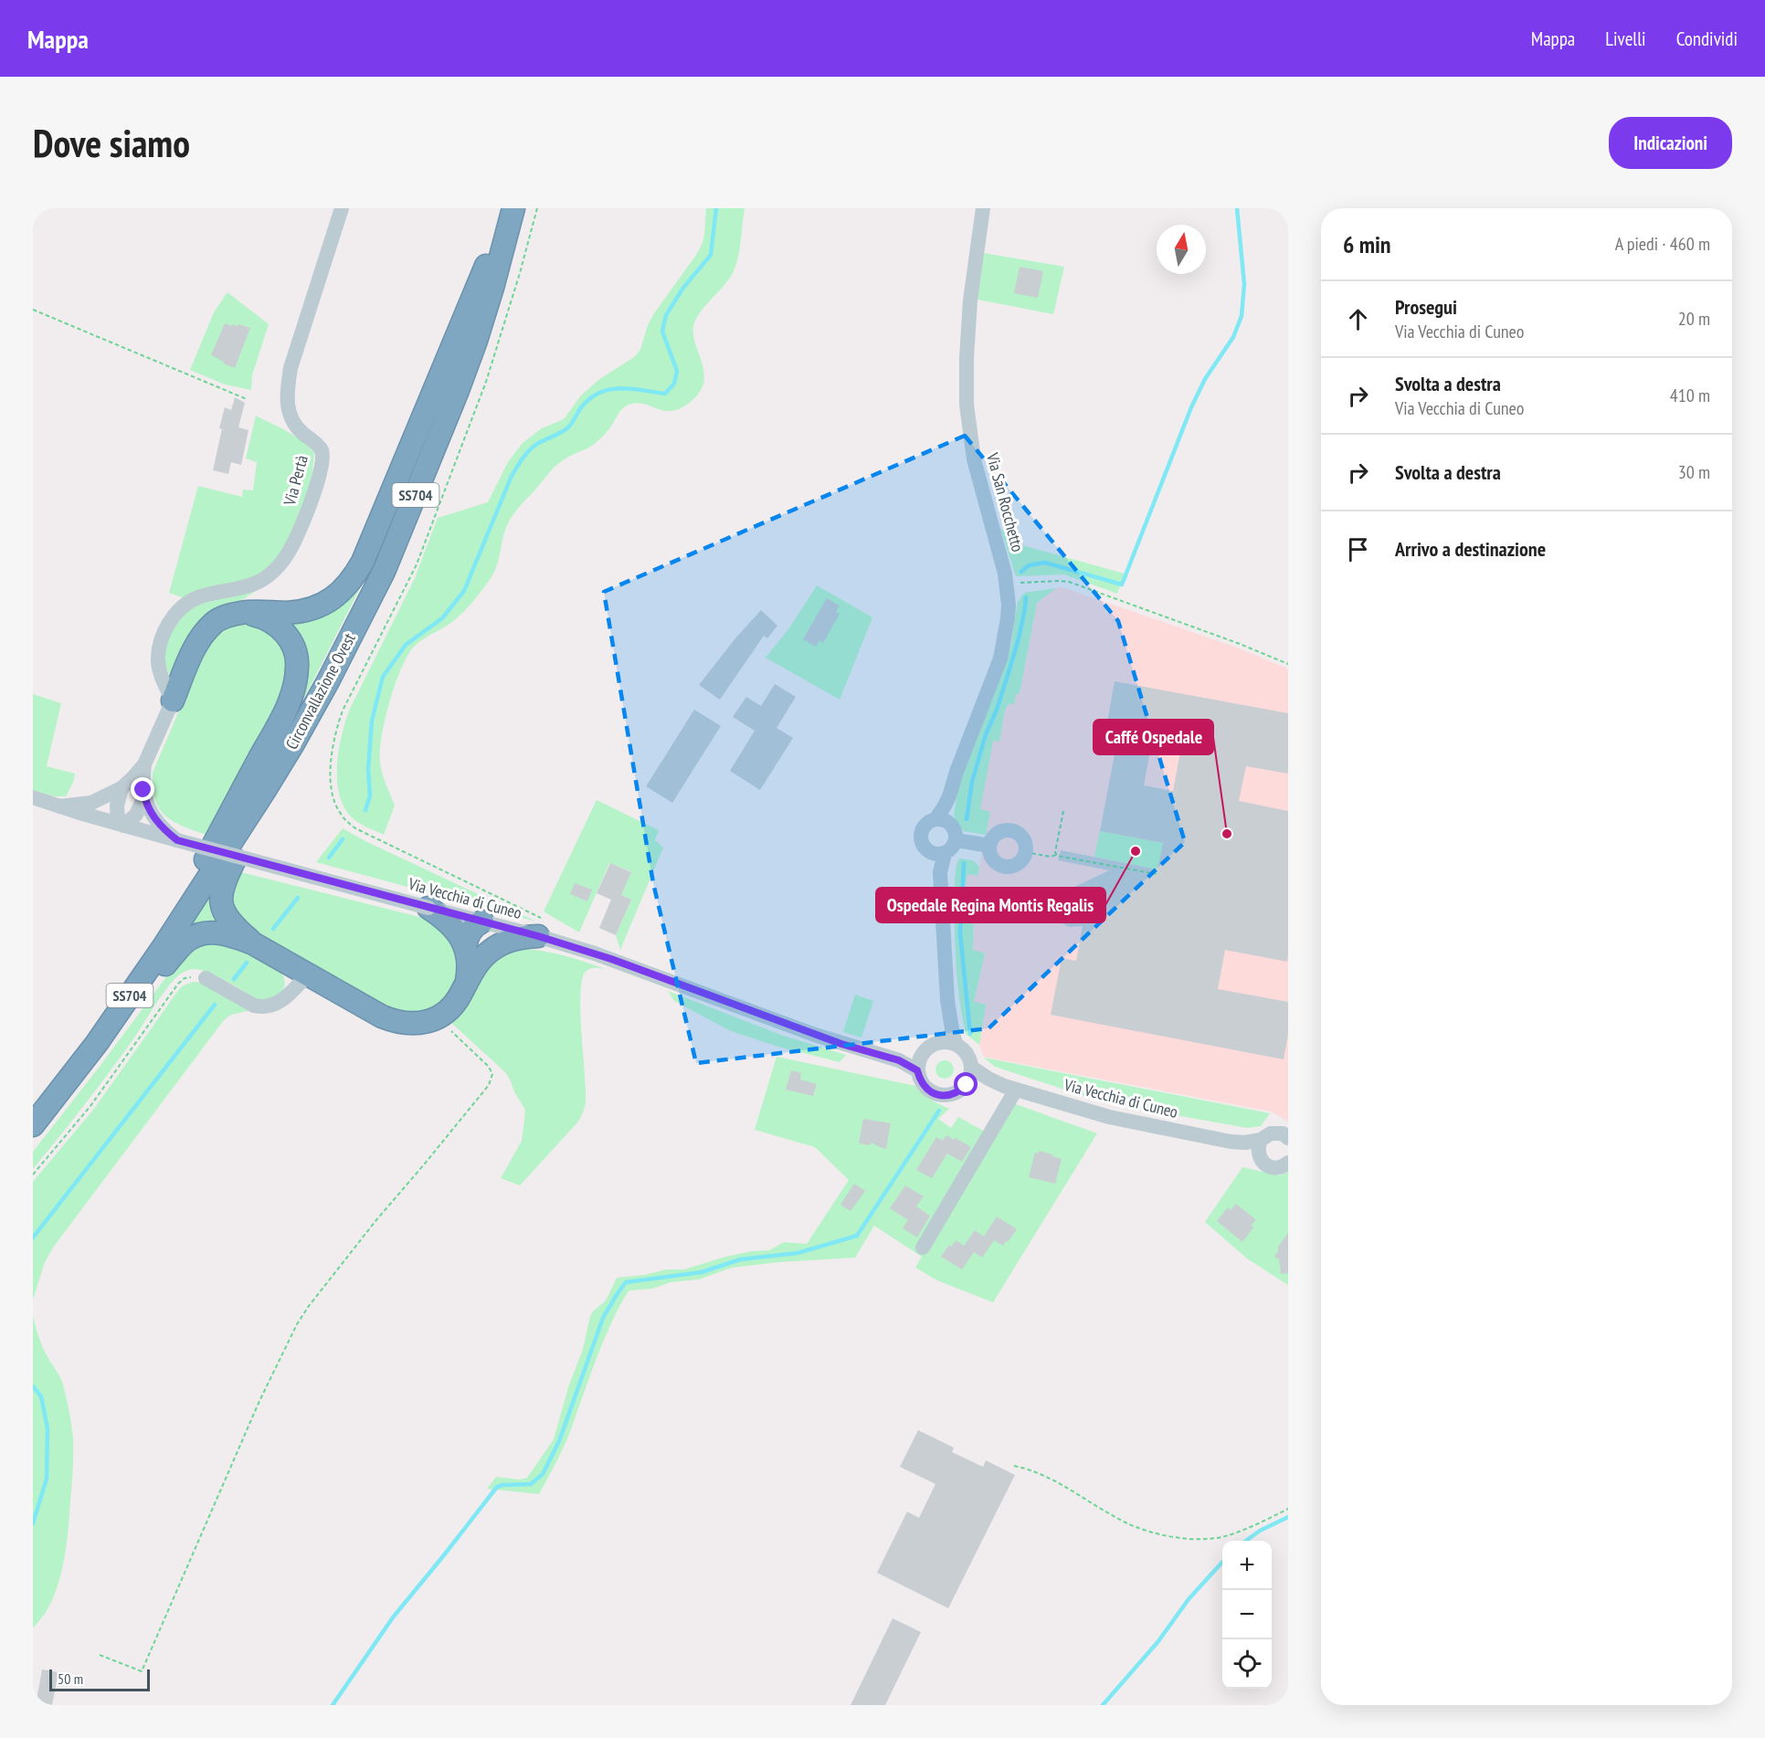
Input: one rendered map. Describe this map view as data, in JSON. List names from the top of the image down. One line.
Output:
{"streets":{"highway":["SS704","Circonvallazione Ovest"],"street":["Via Pertà","Via San Rocchetto","Via Vecchia di Cuneo"]},"places":["Caffé Ospedale","Ospedale Regina Montis Regalis"],"scale_bar":"50 m","north":"top","page":{"header":"Mappa","nav":["Mappa","Livelli","Condividi"],"buttons":"Indicazioni","title":"Dove siamo","heading":["6 min","A piedi · 460 m"],"list":[["Prosegui","Via Vecchia di Cuneo","20 m"],["Svolta a destra","Via Vecchia di Cuneo","410 m"],["Svolta a destra","30 m"],"Arrivo a destinazione"],"map_buttons":["+","−"],"scale":"50 m"}}
